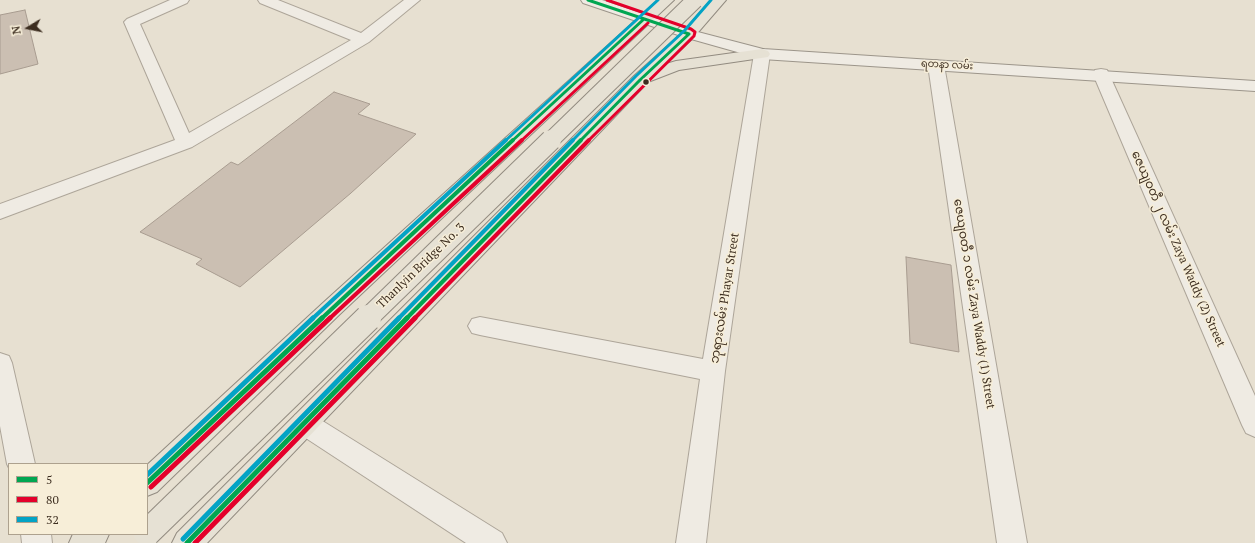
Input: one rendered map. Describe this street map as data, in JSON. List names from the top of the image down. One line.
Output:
{"streets":{"main road":["Thanlyin Bridge No. 3"],"street":["ရတနာ လမ်း","ဇေယျဝတီ ၂ လမ်း Zaya Waddy (2) Street","ဘုရားလမ်း Phayar Street","ဇေယျဝတီ ၁ လမ်း Zaya Waddy (1) Street"]},"crossings":[["ရတနာ လမ်း","ဇေယျဝတီ ၂ လမ်း Zaya Waddy (2) Street"],["ရတနာ လမ်း","ဘုရားလမ်း Phayar Street"],["ရတနာ လမ်း","ဇေယျဝတီ ၁ လမ်း Zaya Waddy (1) Street"]],"lines":["transit line 5","transit line 80","transit line 32"],"legend":["5","80","32"],"north":"left"}
